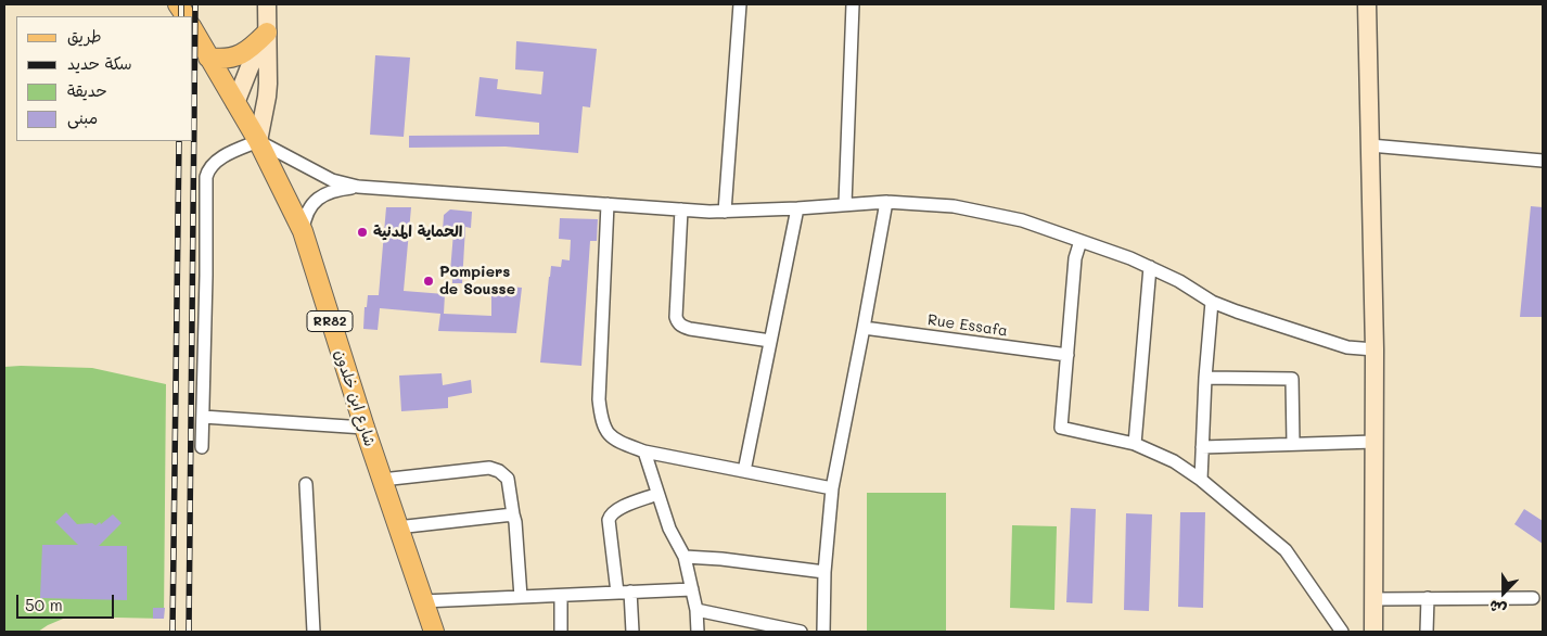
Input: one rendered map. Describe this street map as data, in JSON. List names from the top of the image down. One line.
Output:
{"streets":{"main road":["RR82","شارع ابن خلدون"],"street":["Rue Essafa"]},"places":["الحماية المدنية","Pompiers de Sousse"],"legend":["طريق","سكة حديد","حديقة","مبنى"],"scale_bar":"50 m","north":"bottom"}
